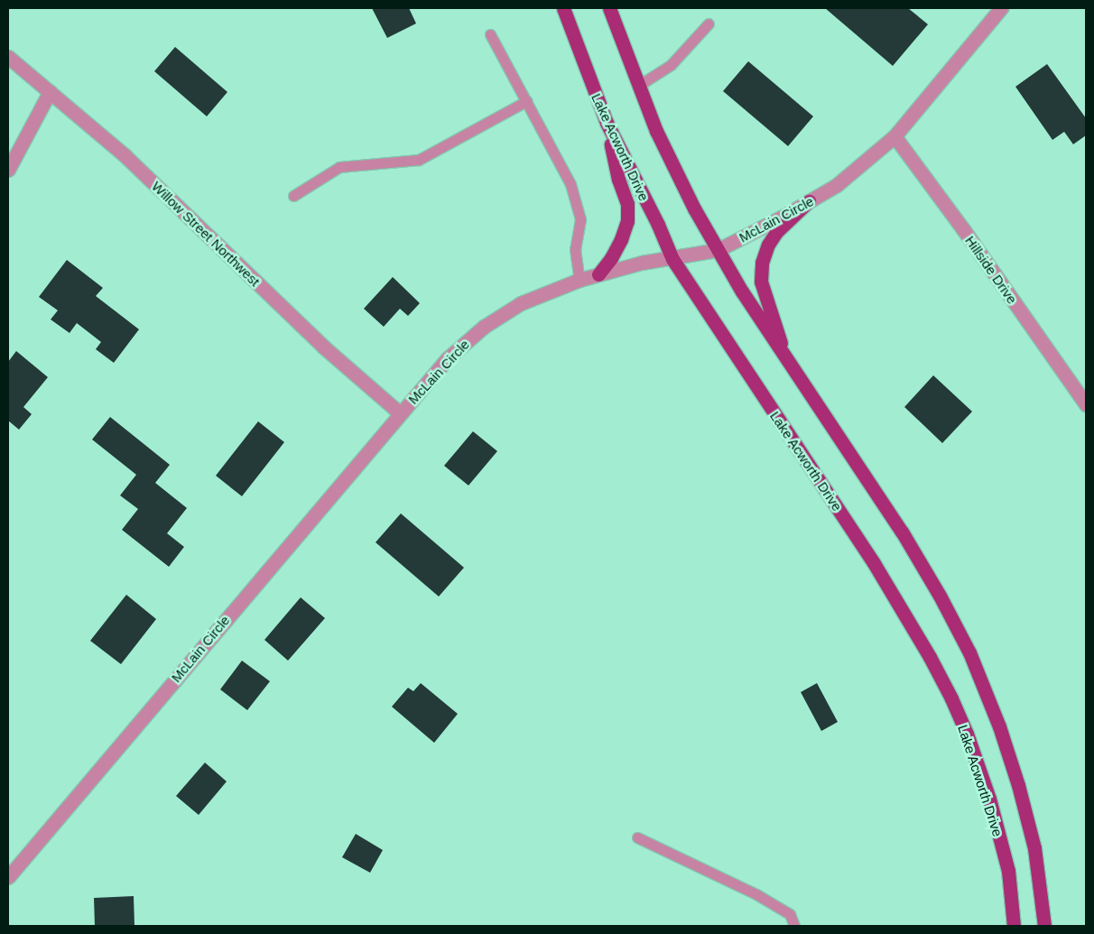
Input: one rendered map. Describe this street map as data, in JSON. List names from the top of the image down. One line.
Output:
{"streets":{"main road":["Lake Acworth Drive"],"street":["McLain Circle","Willow Street Northwest","Hillside Drive"]},"crossings":[["Lake Acworth Drive","McLain Circle"],["McLain Circle","Willow Street Northwest"],["McLain Circle","Hillside Drive"]]}
